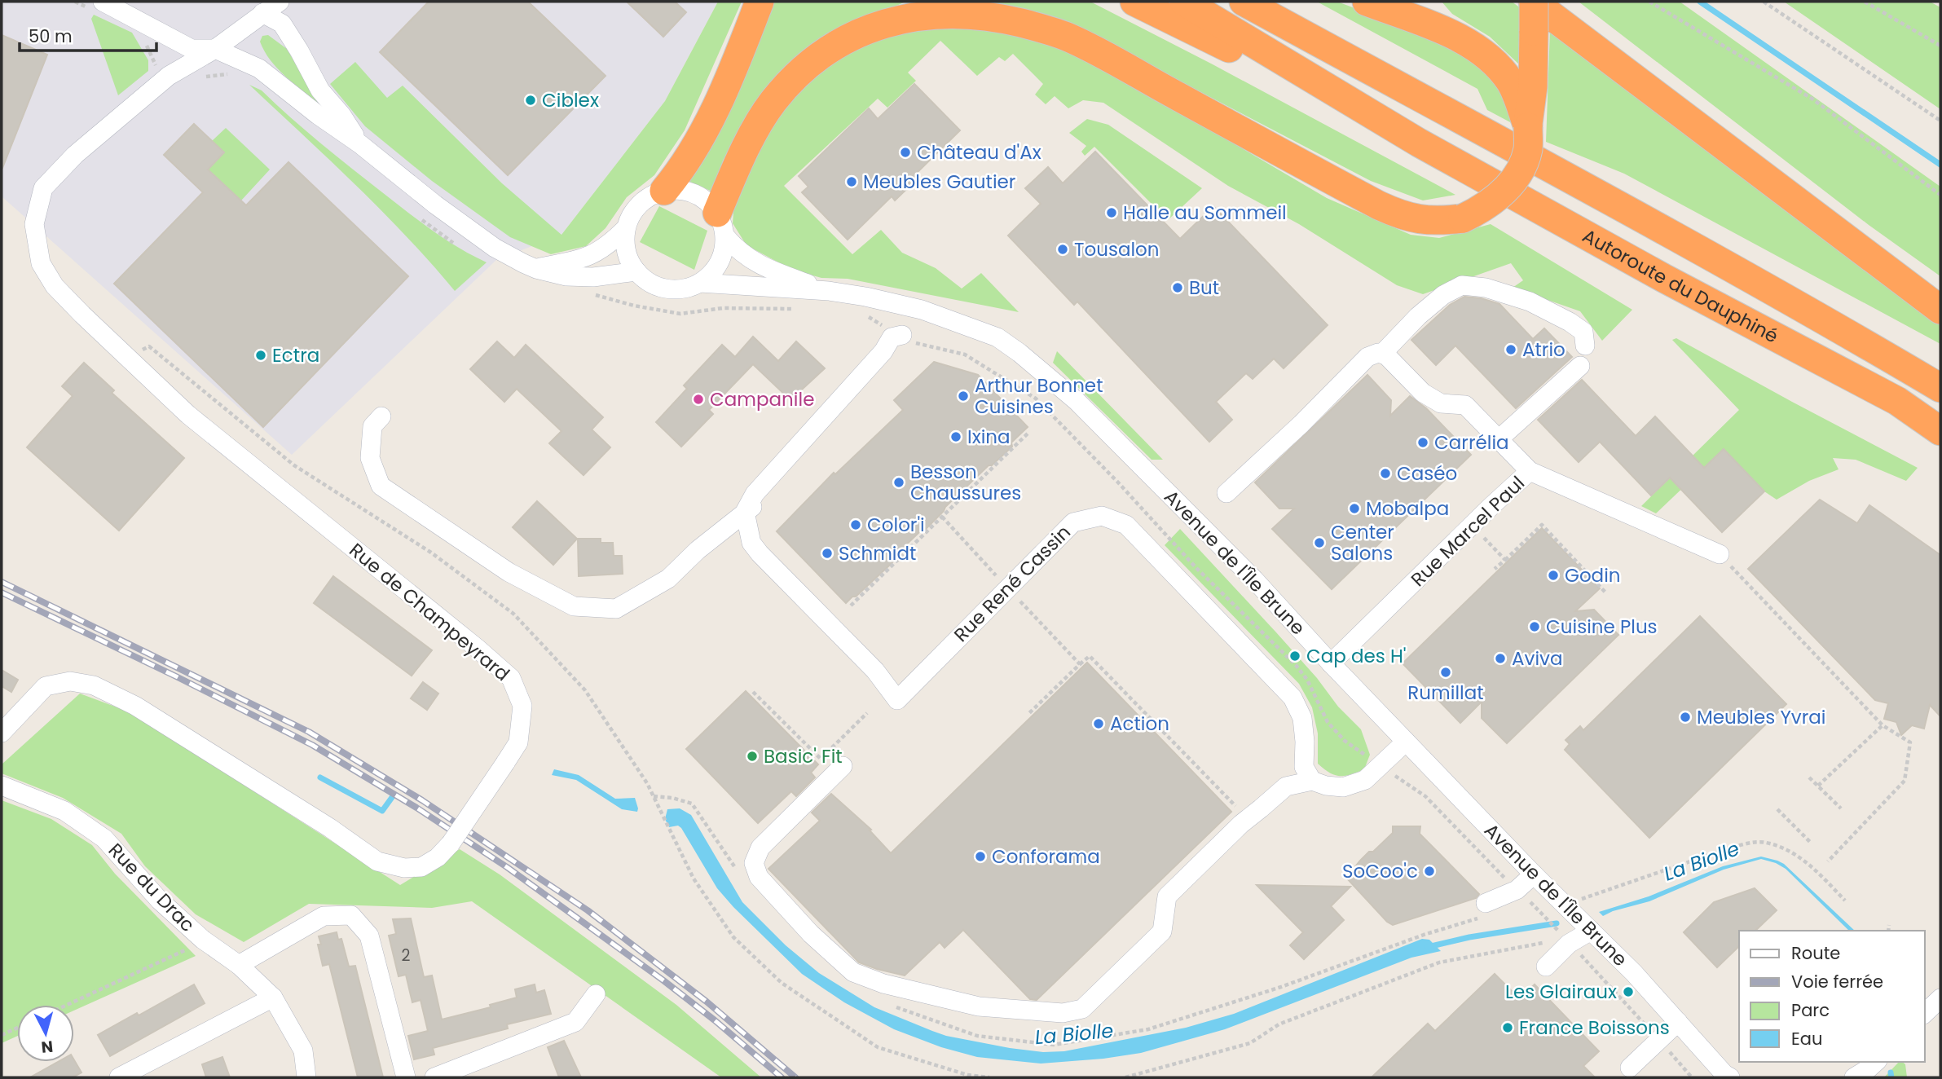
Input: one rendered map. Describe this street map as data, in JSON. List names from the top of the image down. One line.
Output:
{"streets":{"highway":["Autoroute du Dauphiné"],"street":["Rue Marcel Paul","Avenue de l'Île Brune","Rue René Cassin","Rue de Champeyrard","Rue du Drac"]},"crossings":[["Rue Marcel Paul","Avenue de l'Île Brune"]],"water":["La Biolle"],"places":["Ciblex","Château d'Ax","Meubles Gautier","Halle au Sommeil","Tousalon","But","Atrio","Ectra","Arthur Bonnet Cuisines","Campanile","Ixina","Carrélia","Caséo","Besson Chaussures","Mobalpa","Color'i","Center Salons","Schmidt","Godin","Cuisine Plus","Cap des H'","Aviva","Rumillat","Meubles Yvrai","Action","Basic' Fit","Conforama","SoCoo'c","Les Glairaux","France Boissons"],"house_numbers":["2"],"legend":["Route","Voie ferrée","Parc","Eau"],"scale_bar":"50 m","north":"bottom"}
